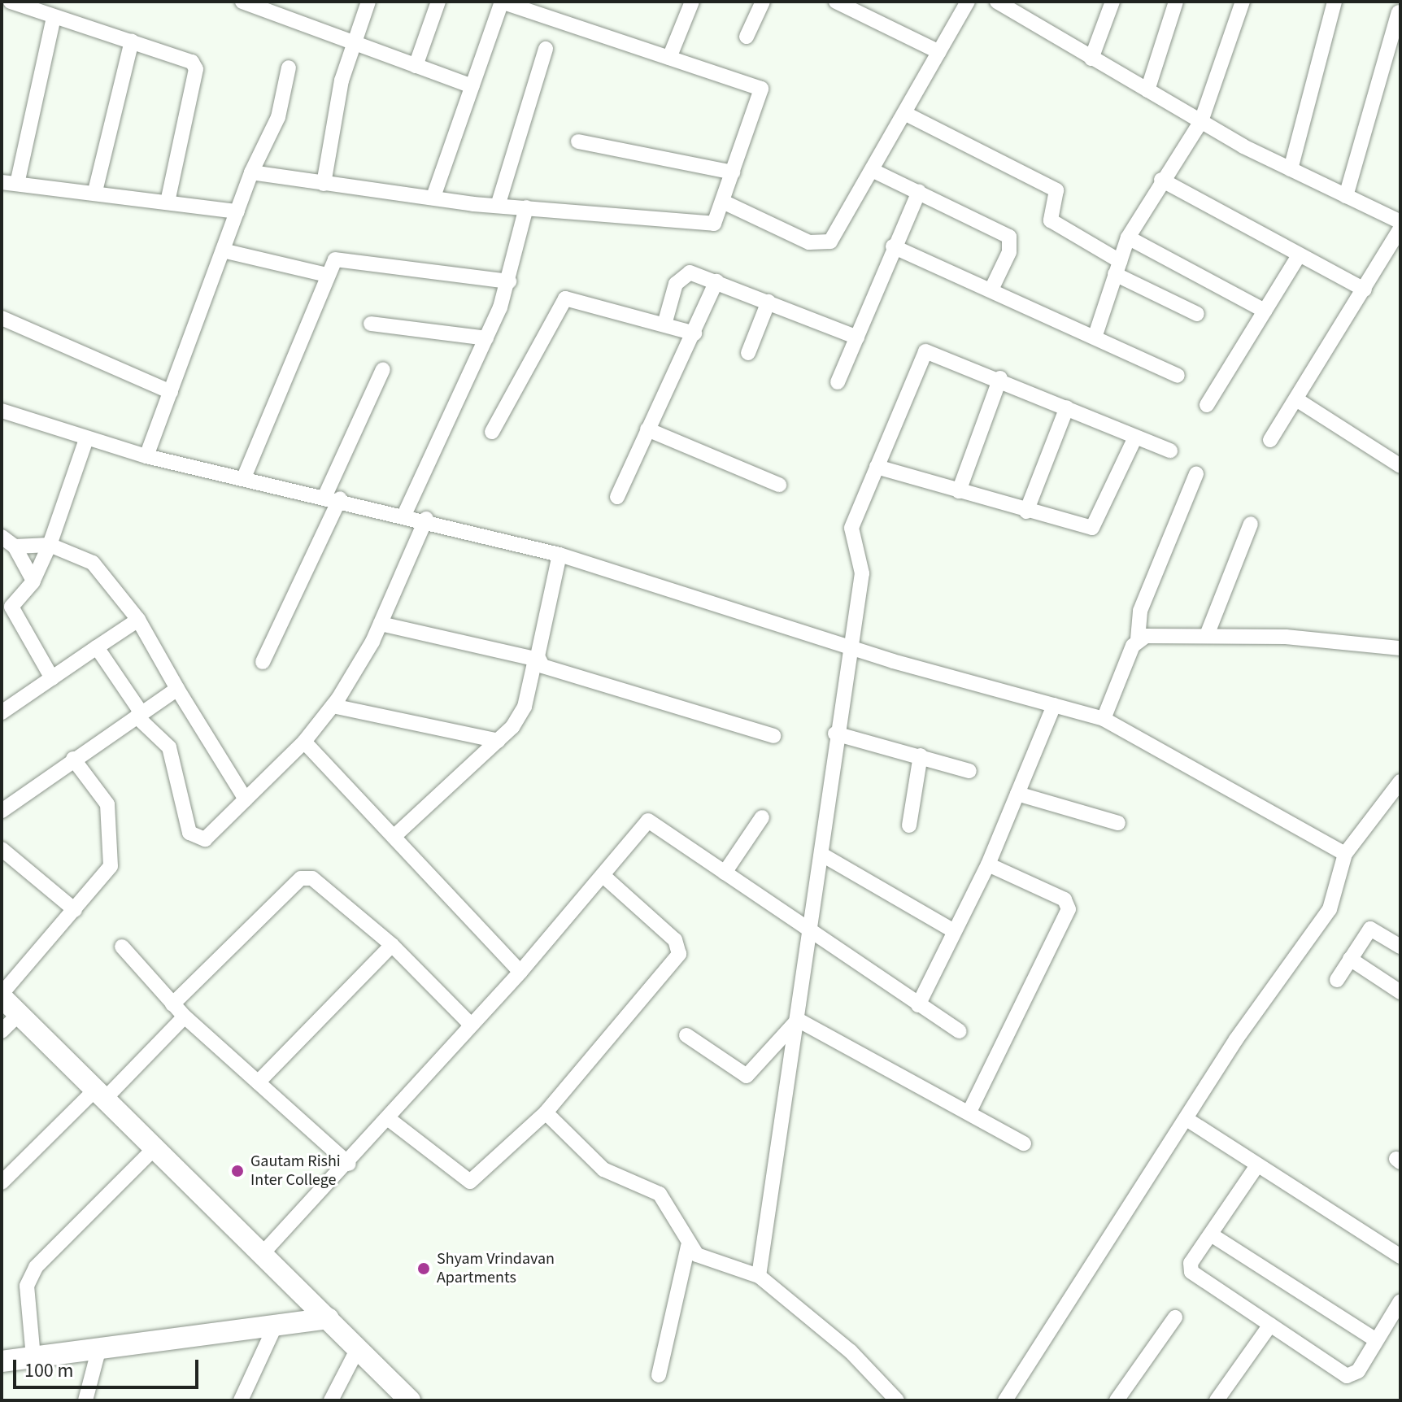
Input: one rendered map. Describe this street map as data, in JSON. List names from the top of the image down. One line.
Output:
{"places":["Gautam Rishi Inter College","Shyam Vrindavan Apartments"],"scale_bar":"100 m"}
